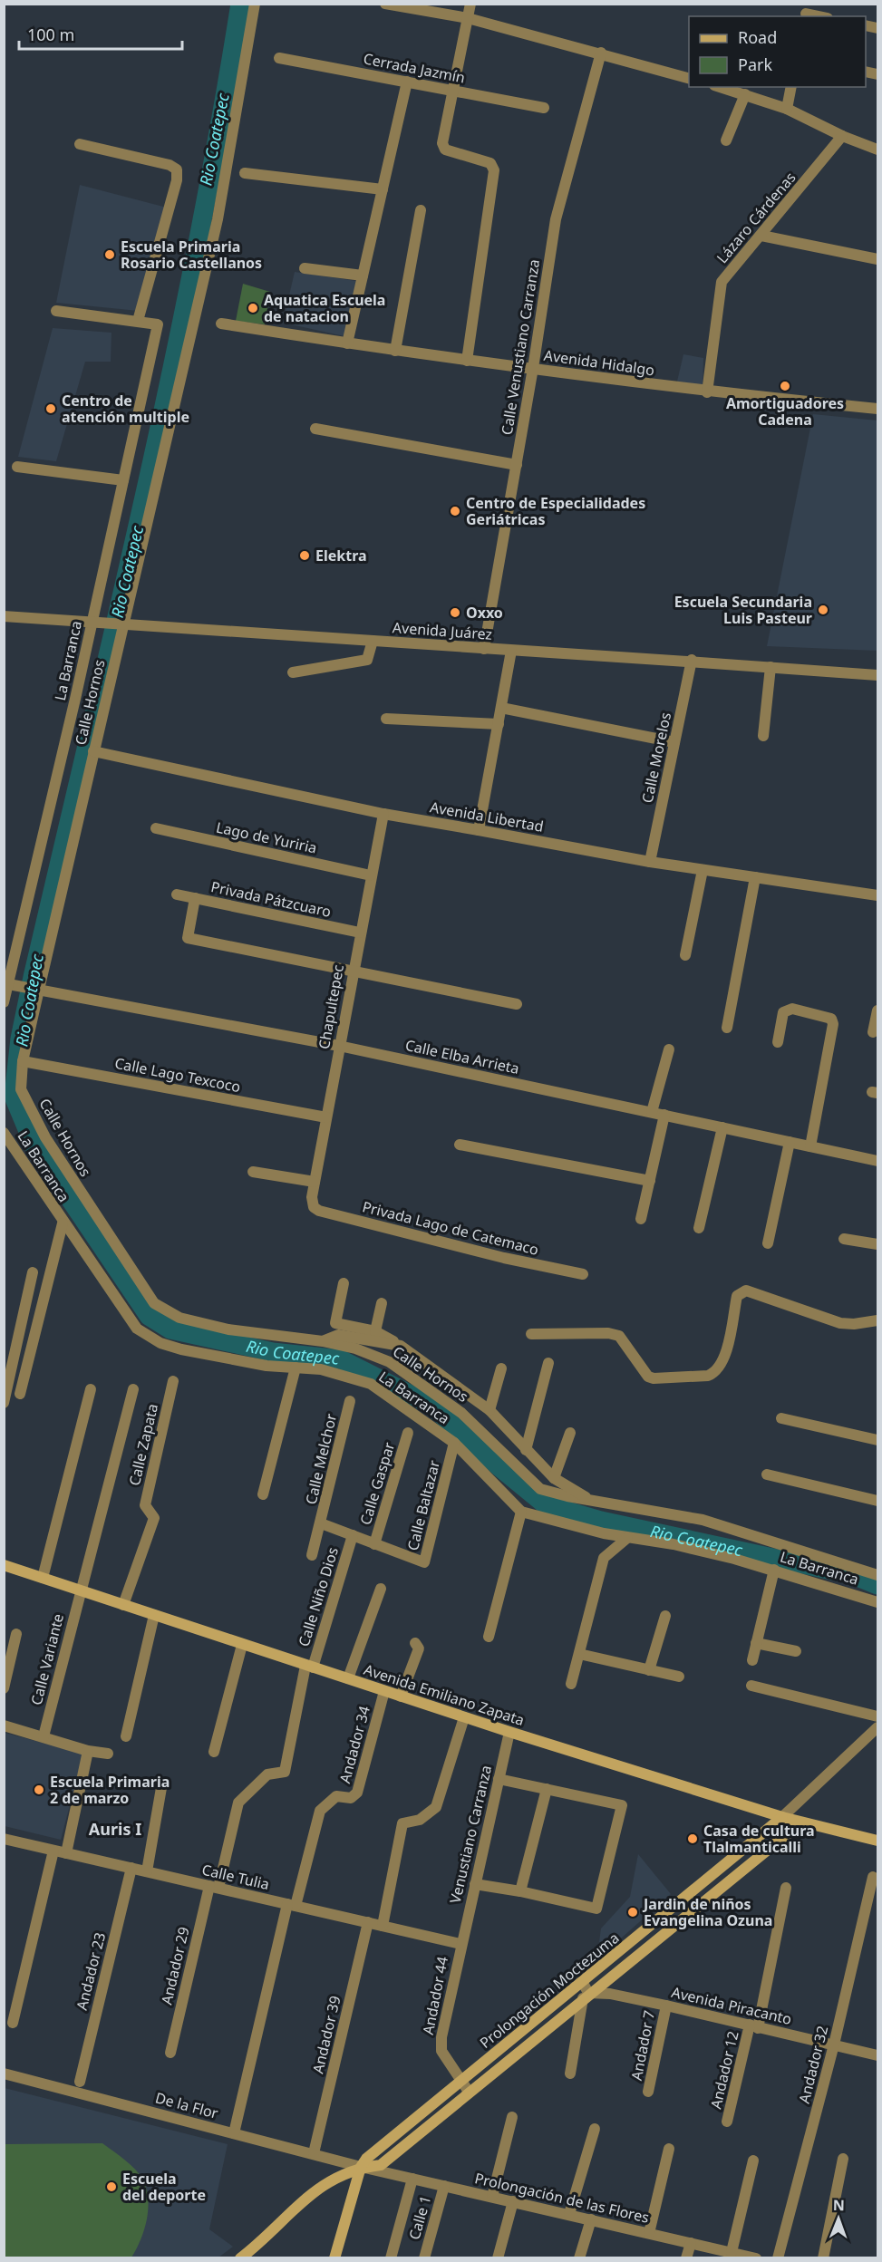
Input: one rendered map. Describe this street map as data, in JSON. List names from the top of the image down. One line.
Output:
{"streets":{"main road":["Avenida Emiliano Zapata","Prolongación Moctezuma"],"street":["Cerrada Jazmín","Lázaro Cárdenas","Calle Venustiano Carranza","Avenida Hidalgo","Avenida Juárez","La Barranca","Calle Hornos","Calle Morelos","Avenida Libertad","Lago de Yuriria","Privada Pátzcuaro","Chapultepec","Calle Elba Arrieta","Calle Lago Texcoco","Privada Lago de Catemaco","Calle Zapata","Calle Melchor","Calle Gaspar","Calle Baltazar","Calle Niño Dios","Calle Variante","Andador 34","Venustiano Carranza","Calle Tulia","Andador 29","Andador 23","Andador 44","Avenida Piracanto","Andador 39","Andador 7","Andador 32","Andador 12","De la Flor","Prolongación de las Flores","Calle 1"]},"crossings":[["Lázaro Cárdenas","Avenida Hidalgo"],["Calle Venustiano Carranza","Avenida Hidalgo"],["Calle Venustiano Carranza","Avenida Juárez"],["Avenida Juárez","La Barranca"],["Avenida Juárez","Calle Hornos"],["Avenida Juárez","Calle Morelos"],["La Barranca","Calle Elba Arrieta"],["La Barranca","Calle Baltazar"],["Calle Hornos","Avenida Libertad"],["Calle Hornos","Calle Elba Arrieta"],["Calle Hornos","Calle Lago Texcoco"],["Calle Morelos","Avenida Libertad"],["Avenida Libertad","Chapultepec"],["Lago de Yuriria","Chapultepec"],["Privada Pátzcuaro","Chapultepec"],["Chapultepec","Calle Elba Arrieta"],["Chapultepec","Calle Lago Texcoco"],["Chapultepec","Privada Lago de Catemaco"],["Calle Zapata","Avenida Emiliano Zapata"],["Calle Melchor","Calle Baltazar"],["Calle Gaspar","Calle Baltazar"],["Calle Baltazar","Calle Niño Dios"],["Calle Niño Dios","Avenida Emiliano Zapata"],["Calle Niño Dios","Calle Tulia"],["Calle Niño Dios","Andador 29"],["Calle Variante","Avenida Emiliano Zapata"],["Avenida Emiliano Zapata","Andador 34"],["Avenida Emiliano Zapata","Venustiano Carranza"],["Avenida Emiliano Zapata","Prolongación Moctezuma"],["Andador 34","Calle Tulia"],["Andador 34","De la Flor"],["Venustiano Carranza","Calle Tulia"],["Venustiano Carranza","Andador 44"],["Calle Tulia","Andador 29"],["Calle Tulia","Andador 23"],["Calle Tulia","Andador 44"],["Calle Tulia","Andador 39"],["Prolongación Moctezuma","Andador 44"],["Prolongación Moctezuma","Avenida Piracanto"],["Prolongación Moctezuma","De la Flor"],["Prolongación Moctezuma","Prolongación de las Flores"],["Avenida Piracanto","Andador 7"],["Avenida Piracanto","Andador 32"],["Avenida Piracanto","Andador 12"],["Andador 39","De la Flor"],["De la Flor","Prolongación de las Flores"],["Prolongación de las Flores","Calle 1"]],"districts":["Auris I"],"water":["Rio Coatepec"],"places":["Escuela Primaria Rosario Castellanos","Aquatica Escuela de natacion","Amortiguadores Cadena","Centro de atención multiple","Centro de Especialidades Geriátricas","Elektra","Escuela Secundaria Luis Pasteur","Oxxo","Escuela Primaria 2 de marzo","Casa de cultura Tlalmanticalli","Jardin de niños Evangelina Ozuna","Escuela del deporte"],"legend":["Road","Park"],"scale_bar":"100 m","north":"top"}
